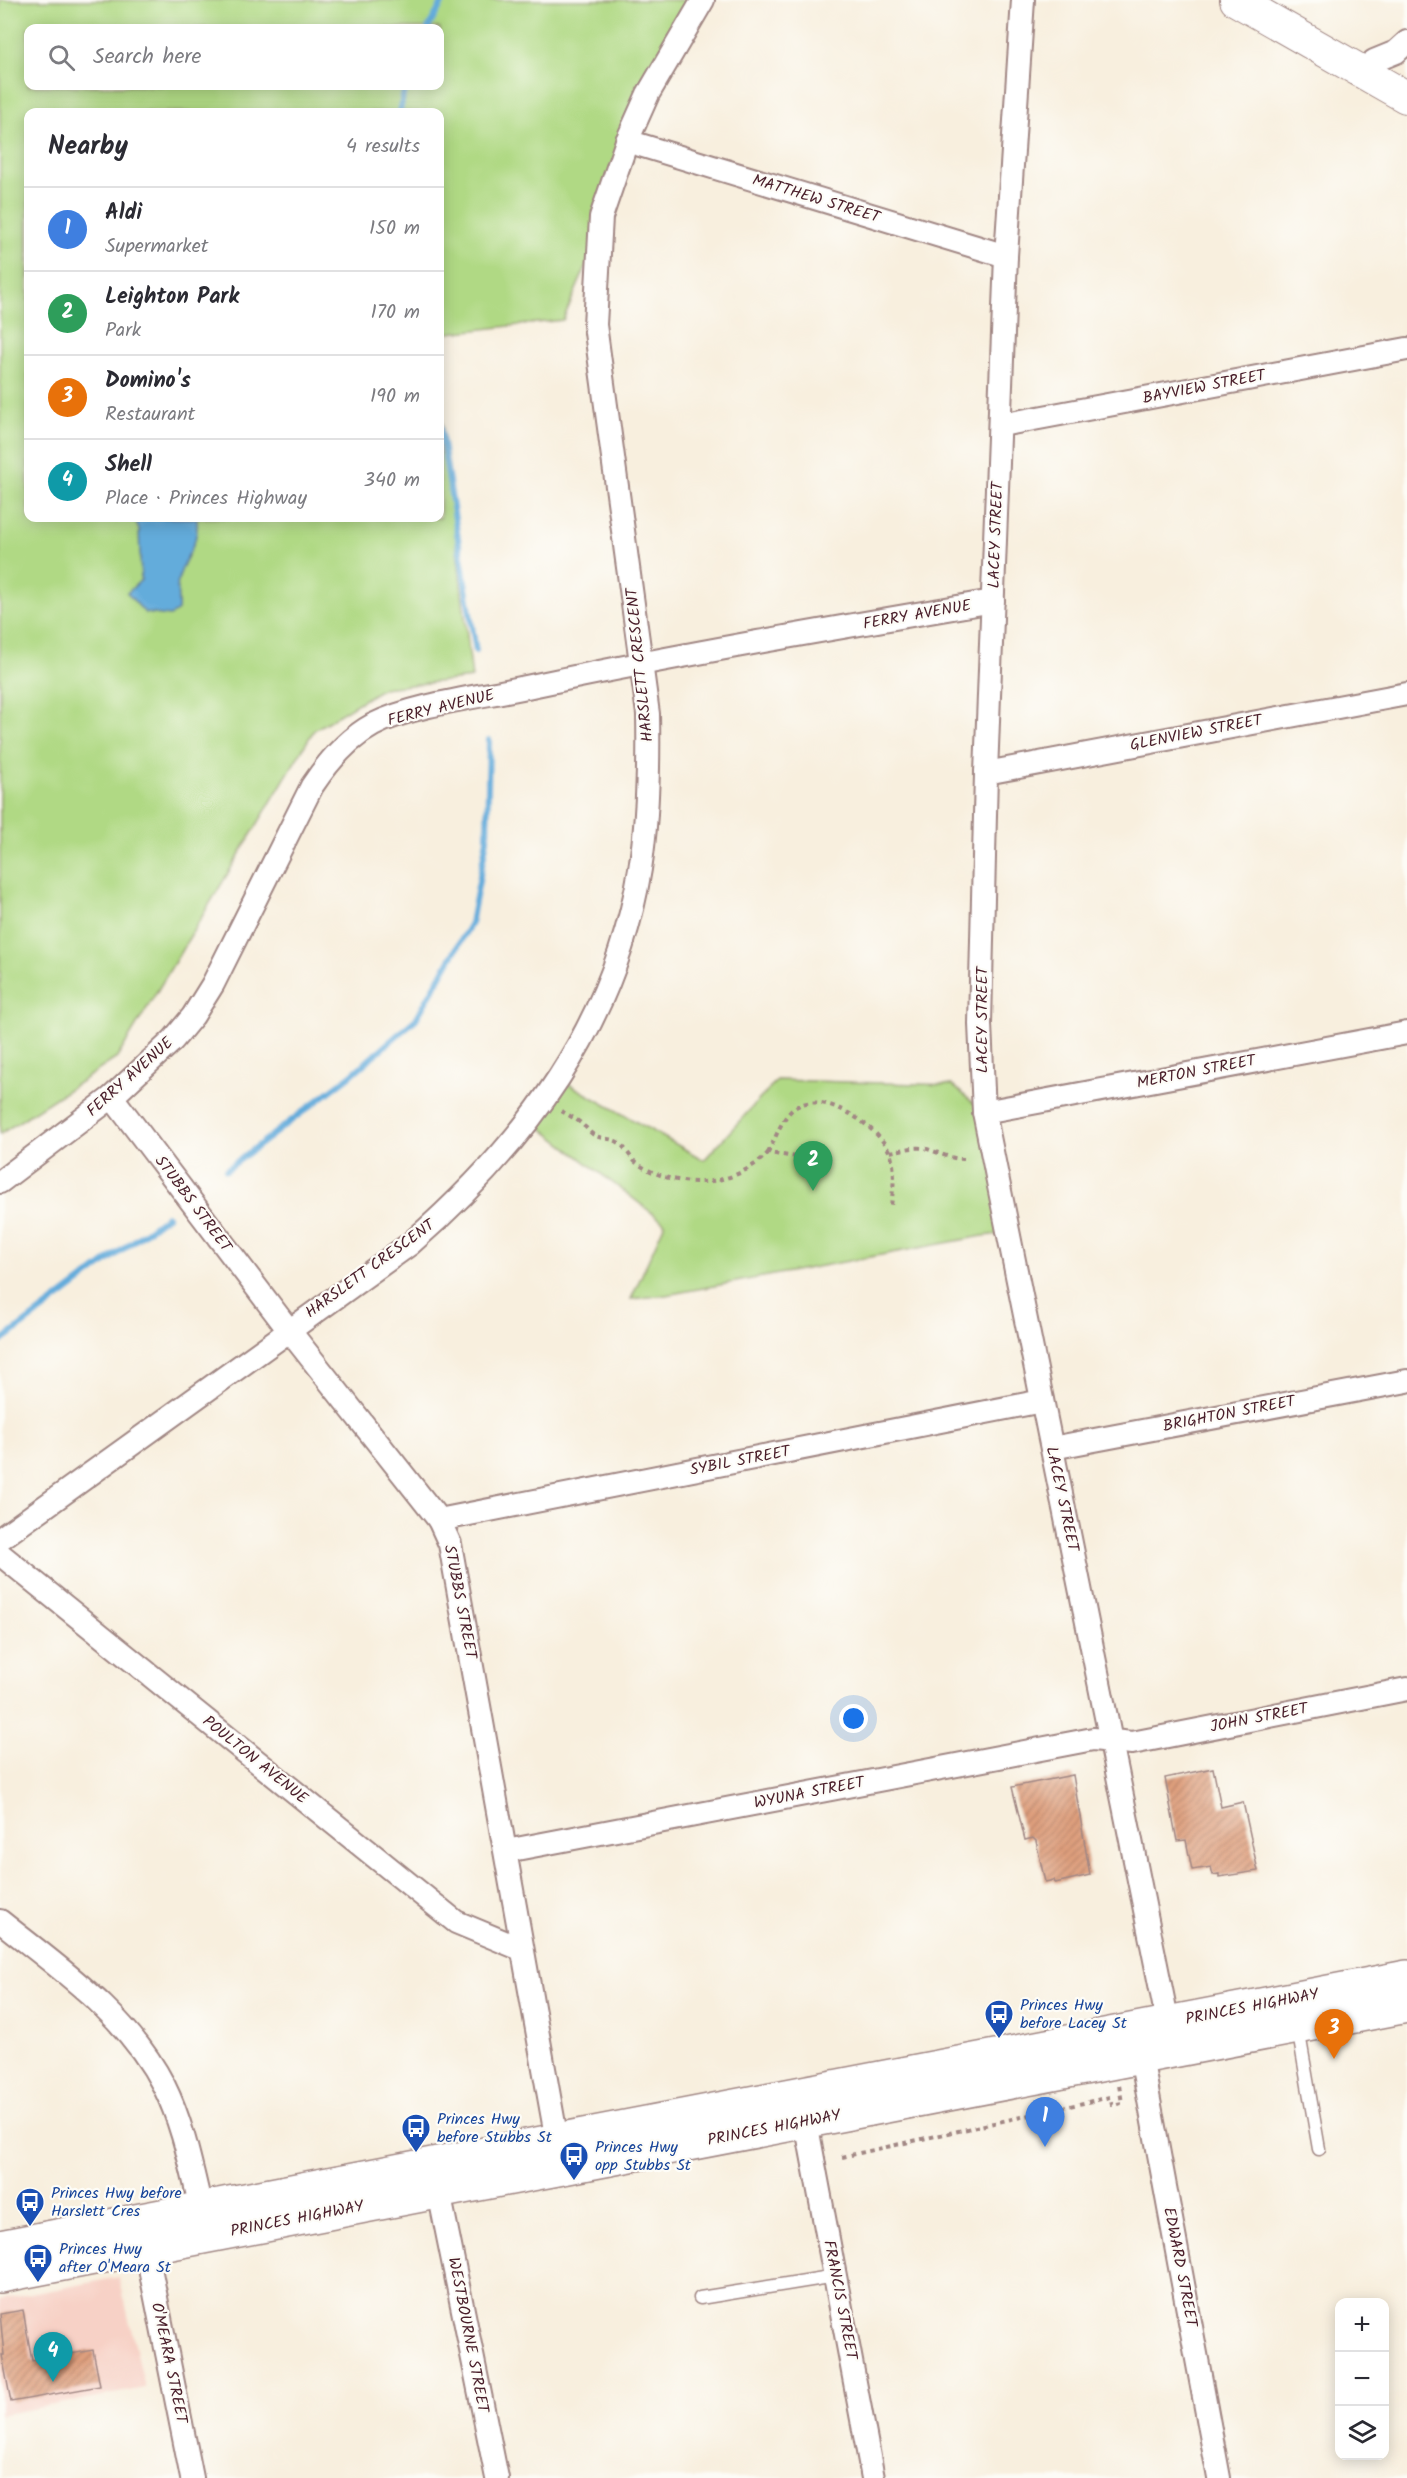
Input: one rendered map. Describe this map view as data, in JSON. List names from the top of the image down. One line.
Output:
{"streets":{"highway":["PRINCES HIGHWAY"],"street":["MATTHEW STREET","BAYVIEW STREET","LACEY STREET","FERRY AVENUE","HARSLETT CRESCENT","GLENVIEW STREET","MERTON STREET","STUBBS STREET","BRIGHTON STREET","SYBIL STREET","JOHN STREET","POULTON AVENUE","WYUNA STREET","EDWARD STREET","FRANCIS STREET","WESTBOURNE STREET","O'MEARA STREET"]},"crossings":[["MATTHEW STREET","LACEY STREET"],["MATTHEW STREET","HARSLETT CRESCENT"],["BAYVIEW STREET","LACEY STREET"],["LACEY STREET","FERRY AVENUE"],["LACEY STREET","GLENVIEW STREET"],["LACEY STREET","MERTON STREET"],["LACEY STREET","BRIGHTON STREET"],["LACEY STREET","SYBIL STREET"],["LACEY STREET","JOHN STREET"],["LACEY STREET","WYUNA STREET"],["LACEY STREET","PRINCES HIGHWAY"],["FERRY AVENUE","HARSLETT CRESCENT"],["FERRY AVENUE","STUBBS STREET"],["HARSLETT CRESCENT","STUBBS STREET"],["STUBBS STREET","SYBIL STREET"],["STUBBS STREET","POULTON AVENUE"],["STUBBS STREET","WYUNA STREET"],["STUBBS STREET","PRINCES HIGHWAY"],["JOHN STREET","WYUNA STREET"],["PRINCES HIGHWAY","EDWARD STREET"],["PRINCES HIGHWAY","FRANCIS STREET"],["PRINCES HIGHWAY","WESTBOURNE STREET"],["PRINCES HIGHWAY","O'MEARA STREET"]],"places":{"bus stop":["Princes Hwy before Lacey St","Princes Hwy before Stubbs St","Princes Hwy opp Stubbs St","Princes Hwy before Harslett Cres","Princes Hwy after O'Meara St"]},"page":{"search":"Search here","heading":["Nearby","4 results"],"list":[{"mark":"1","name":"Aldi","note":"Supermarket","value":"150 m"},{"mark":"2","name":"Leighton Park","note":"Park","value":"170 m"},{"mark":"3","name":"Domino's","note":"Restaurant","value":"190 m"},{"mark":"4","name":"Shell","note":"Place · Princes Highway","value":"340 m"}],"pins":["2","3","1","4"],"map_buttons":["+","−"]}}
